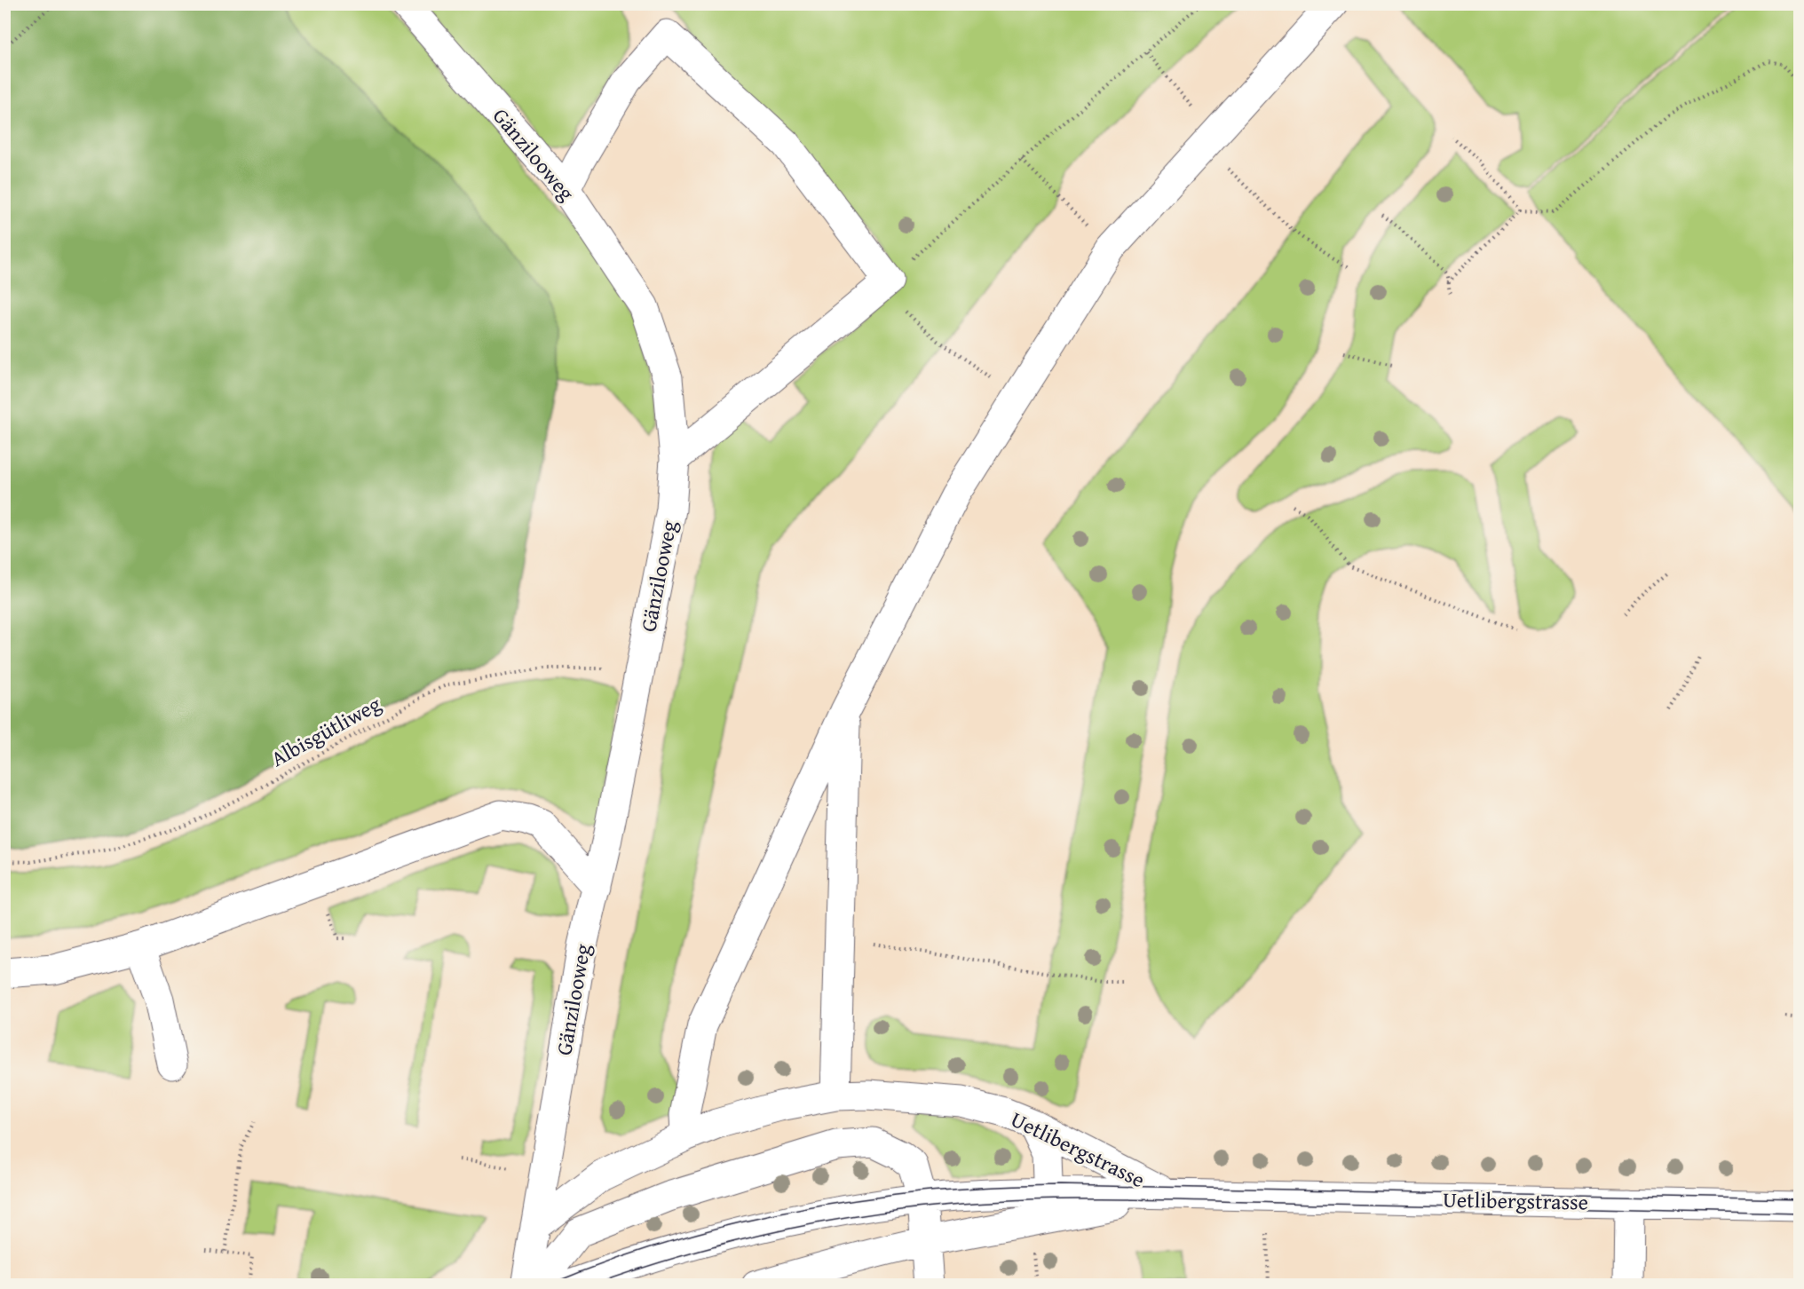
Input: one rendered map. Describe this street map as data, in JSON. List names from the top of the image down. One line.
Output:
{"streets":{"street":["Gänzilooweg","Uetlibergstrasse"],"path":["Albisgütliweg"]},"crossings":[["Gänzilooweg","Albisgütliweg"],["Gänzilooweg","Uetlibergstrasse"]]}
